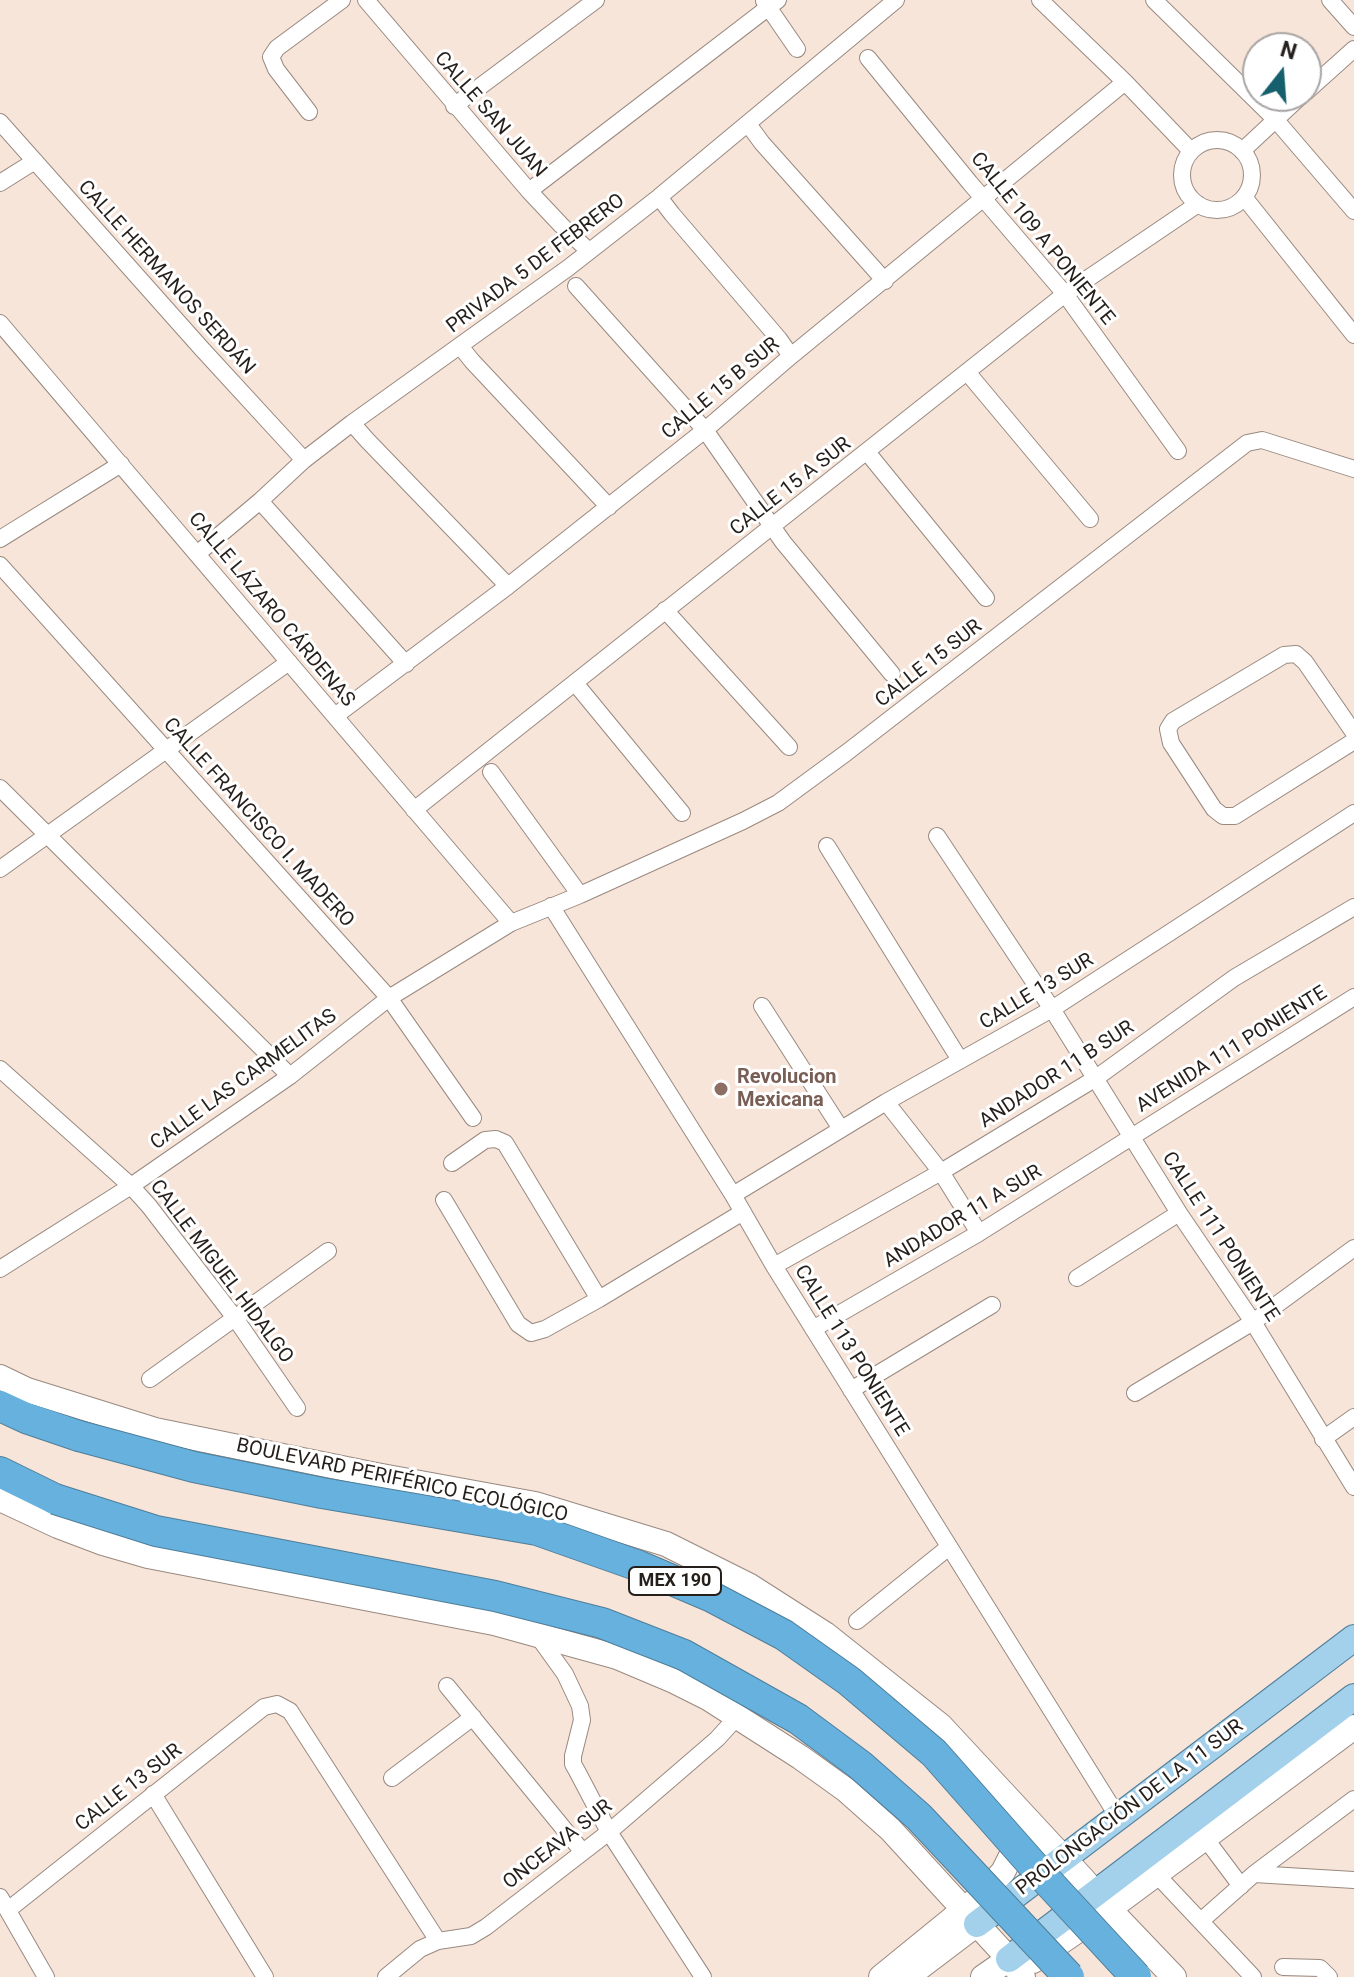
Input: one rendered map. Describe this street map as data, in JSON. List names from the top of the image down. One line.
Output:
{"streets":{"highway":["BOULEVARD PERIFÉRICO ECOLÓGICO","MEX 190"],"main road":["PROLONGACIÓN DE LA 11 SUR"],"street":["CALLE SAN JUAN","CALLE 109 A PONIENTE","PRIVADA 5 DE FEBRERO","CALLE HERMANOS SERDÁN","CALLE 15 B SUR","CALLE 15 A SUR","CALLE LÁZARO CÁRDENAS","CALLE 15 SUR","CALLE FRANCISCO I. MADERO","CALLE 13 SUR","AVENIDA 111 PONIENTE","ANDADOR 11 B SUR","CALLE LAS CARMELITAS","ANDADOR 11 A SUR","CALLE 111 PONIENTE","CALLE MIGUEL HIDALGO","CALLE 113 PONIENTE","ONCEAVA SUR"]},"crossings":[["CALLE SAN JUAN","PRIVADA 5 DE FEBRERO"],["CALLE 109 A PONIENTE","CALLE 15 B SUR"],["CALLE 109 A PONIENTE","CALLE 15 A SUR"],["PRIVADA 5 DE FEBRERO","CALLE HERMANOS SERDÁN"],["PRIVADA 5 DE FEBRERO","CALLE LÁZARO CÁRDENAS"],["CALLE 15 B SUR","CALLE LÁZARO CÁRDENAS"],["CALLE 15 A SUR","CALLE LÁZARO CÁRDENAS"],["CALLE LÁZARO CÁRDENAS","CALLE 15 SUR"],["CALLE LÁZARO CÁRDENAS","CALLE LAS CARMELITAS"],["CALLE 15 SUR","CALLE LAS CARMELITAS"],["CALLE 15 SUR","CALLE 113 PONIENTE"],["CALLE FRANCISCO I. MADERO","CALLE LAS CARMELITAS"],["CALLE 13 SUR","CALLE 111 PONIENTE"],["CALLE 13 SUR","CALLE 113 PONIENTE"],["CALLE 13 SUR","ONCEAVA SUR"],["AVENIDA 111 PONIENTE","ANDADOR 11 A SUR"],["AVENIDA 111 PONIENTE","CALLE 111 PONIENTE"],["ANDADOR 11 B SUR","CALLE 111 PONIENTE"],["ANDADOR 11 B SUR","CALLE 113 PONIENTE"],["CALLE LAS CARMELITAS","CALLE MIGUEL HIDALGO"],["ANDADOR 11 A SUR","CALLE 111 PONIENTE"],["ANDADOR 11 A SUR","CALLE 113 PONIENTE"],["CALLE 113 PONIENTE","PROLONGACIÓN DE LA 11 SUR"],["BOULEVARD PERIFÉRICO ECOLÓGICO","PROLONGACIÓN DE LA 11 SUR"]],"places":["Revolucion Mexicana"],"north":"top"}
